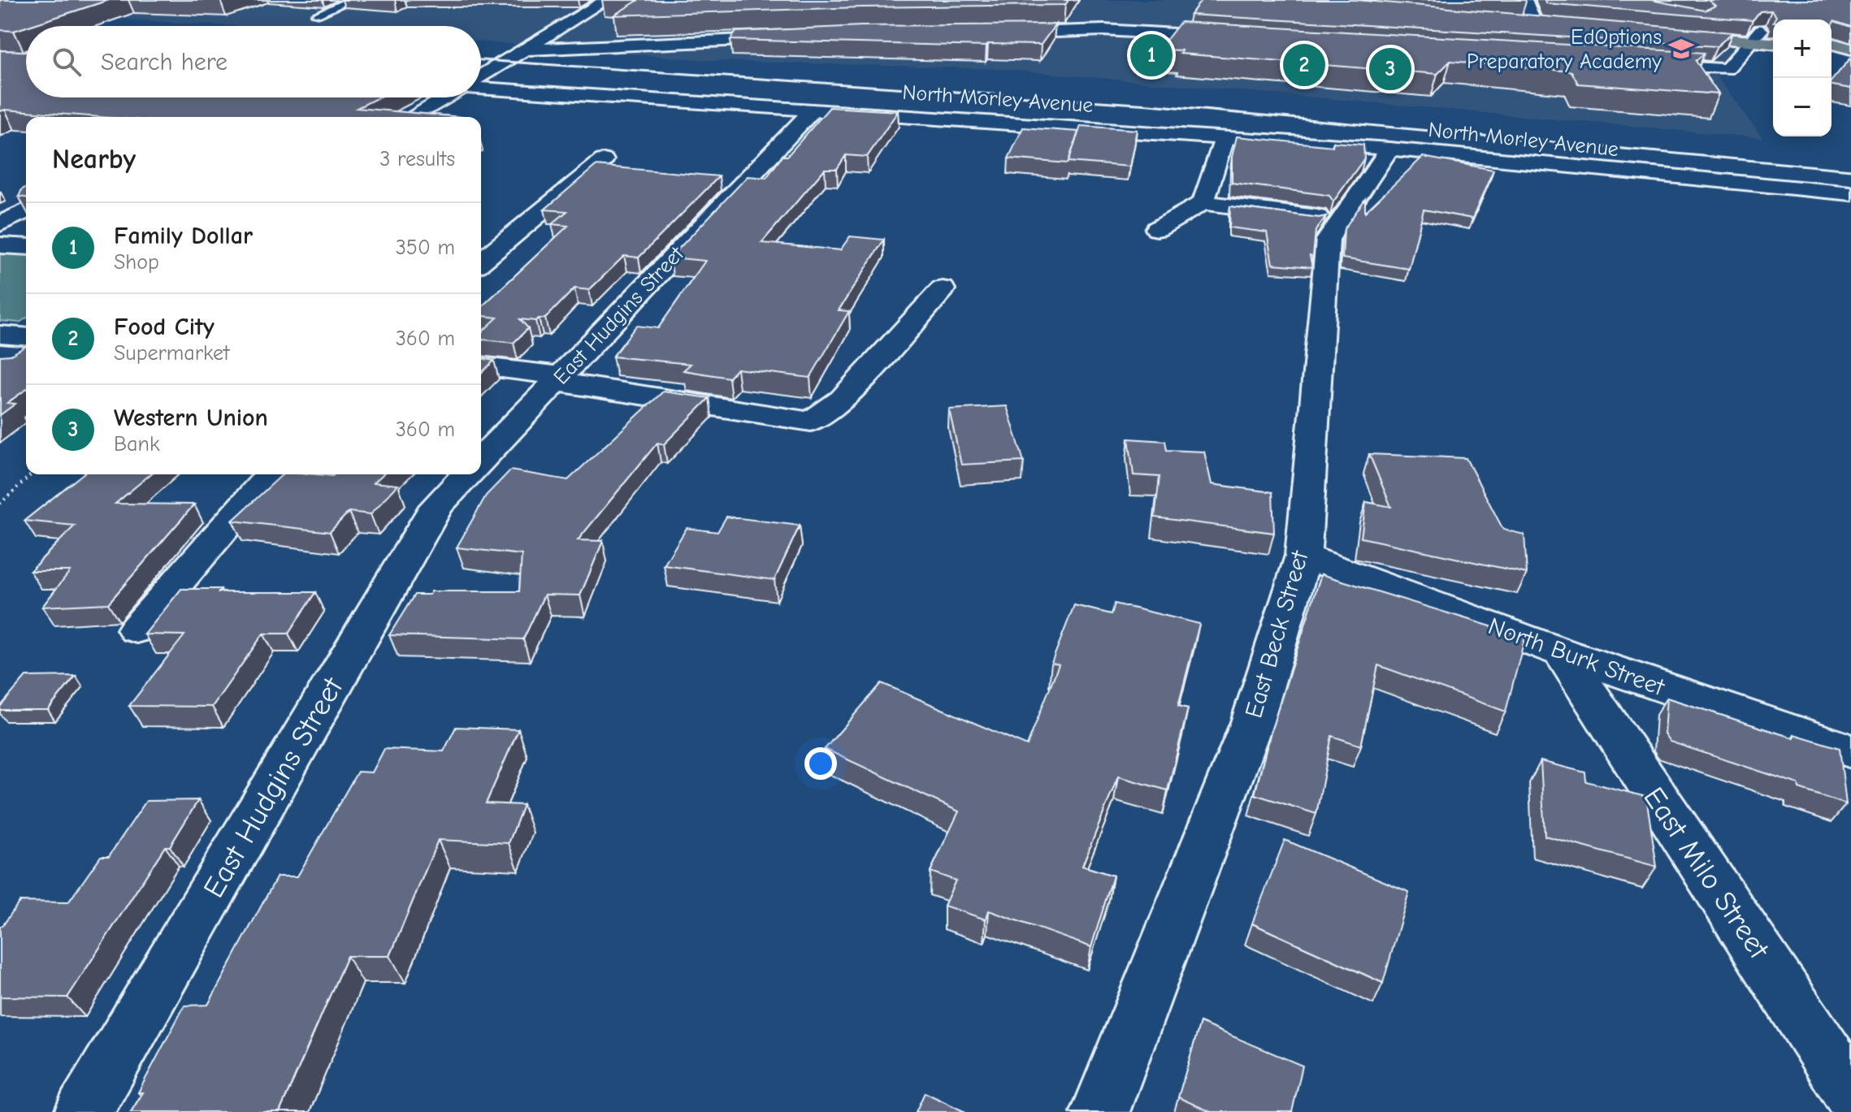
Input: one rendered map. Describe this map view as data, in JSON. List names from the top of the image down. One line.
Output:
{"streets":{"street":["North Morley Avenue","East Hudgins Street","East Beck Street","North Burk Street","East Milo Street"]},"crossings":[["North Morley Avenue","East Hudgins Street"],["North Morley Avenue","East Beck Street"],["East Beck Street","North Burk Street"],["North Burk Street","East Milo Street"]],"places":{"school or university":["EdOptions Preparatory Academy"]},"page":{"map_buttons":["+","−"],"search":"Search here","pins":["1","2","3"],"heading":["Nearby","3 results"],"list":[{"mark":"1","name":"Family Dollar","note":"Shop","value":"350 m"},{"mark":"2","name":"Food City","note":"Supermarket","value":"360 m"},{"mark":"3","name":"Western Union","note":"Bank","value":"360 m"}]}}
